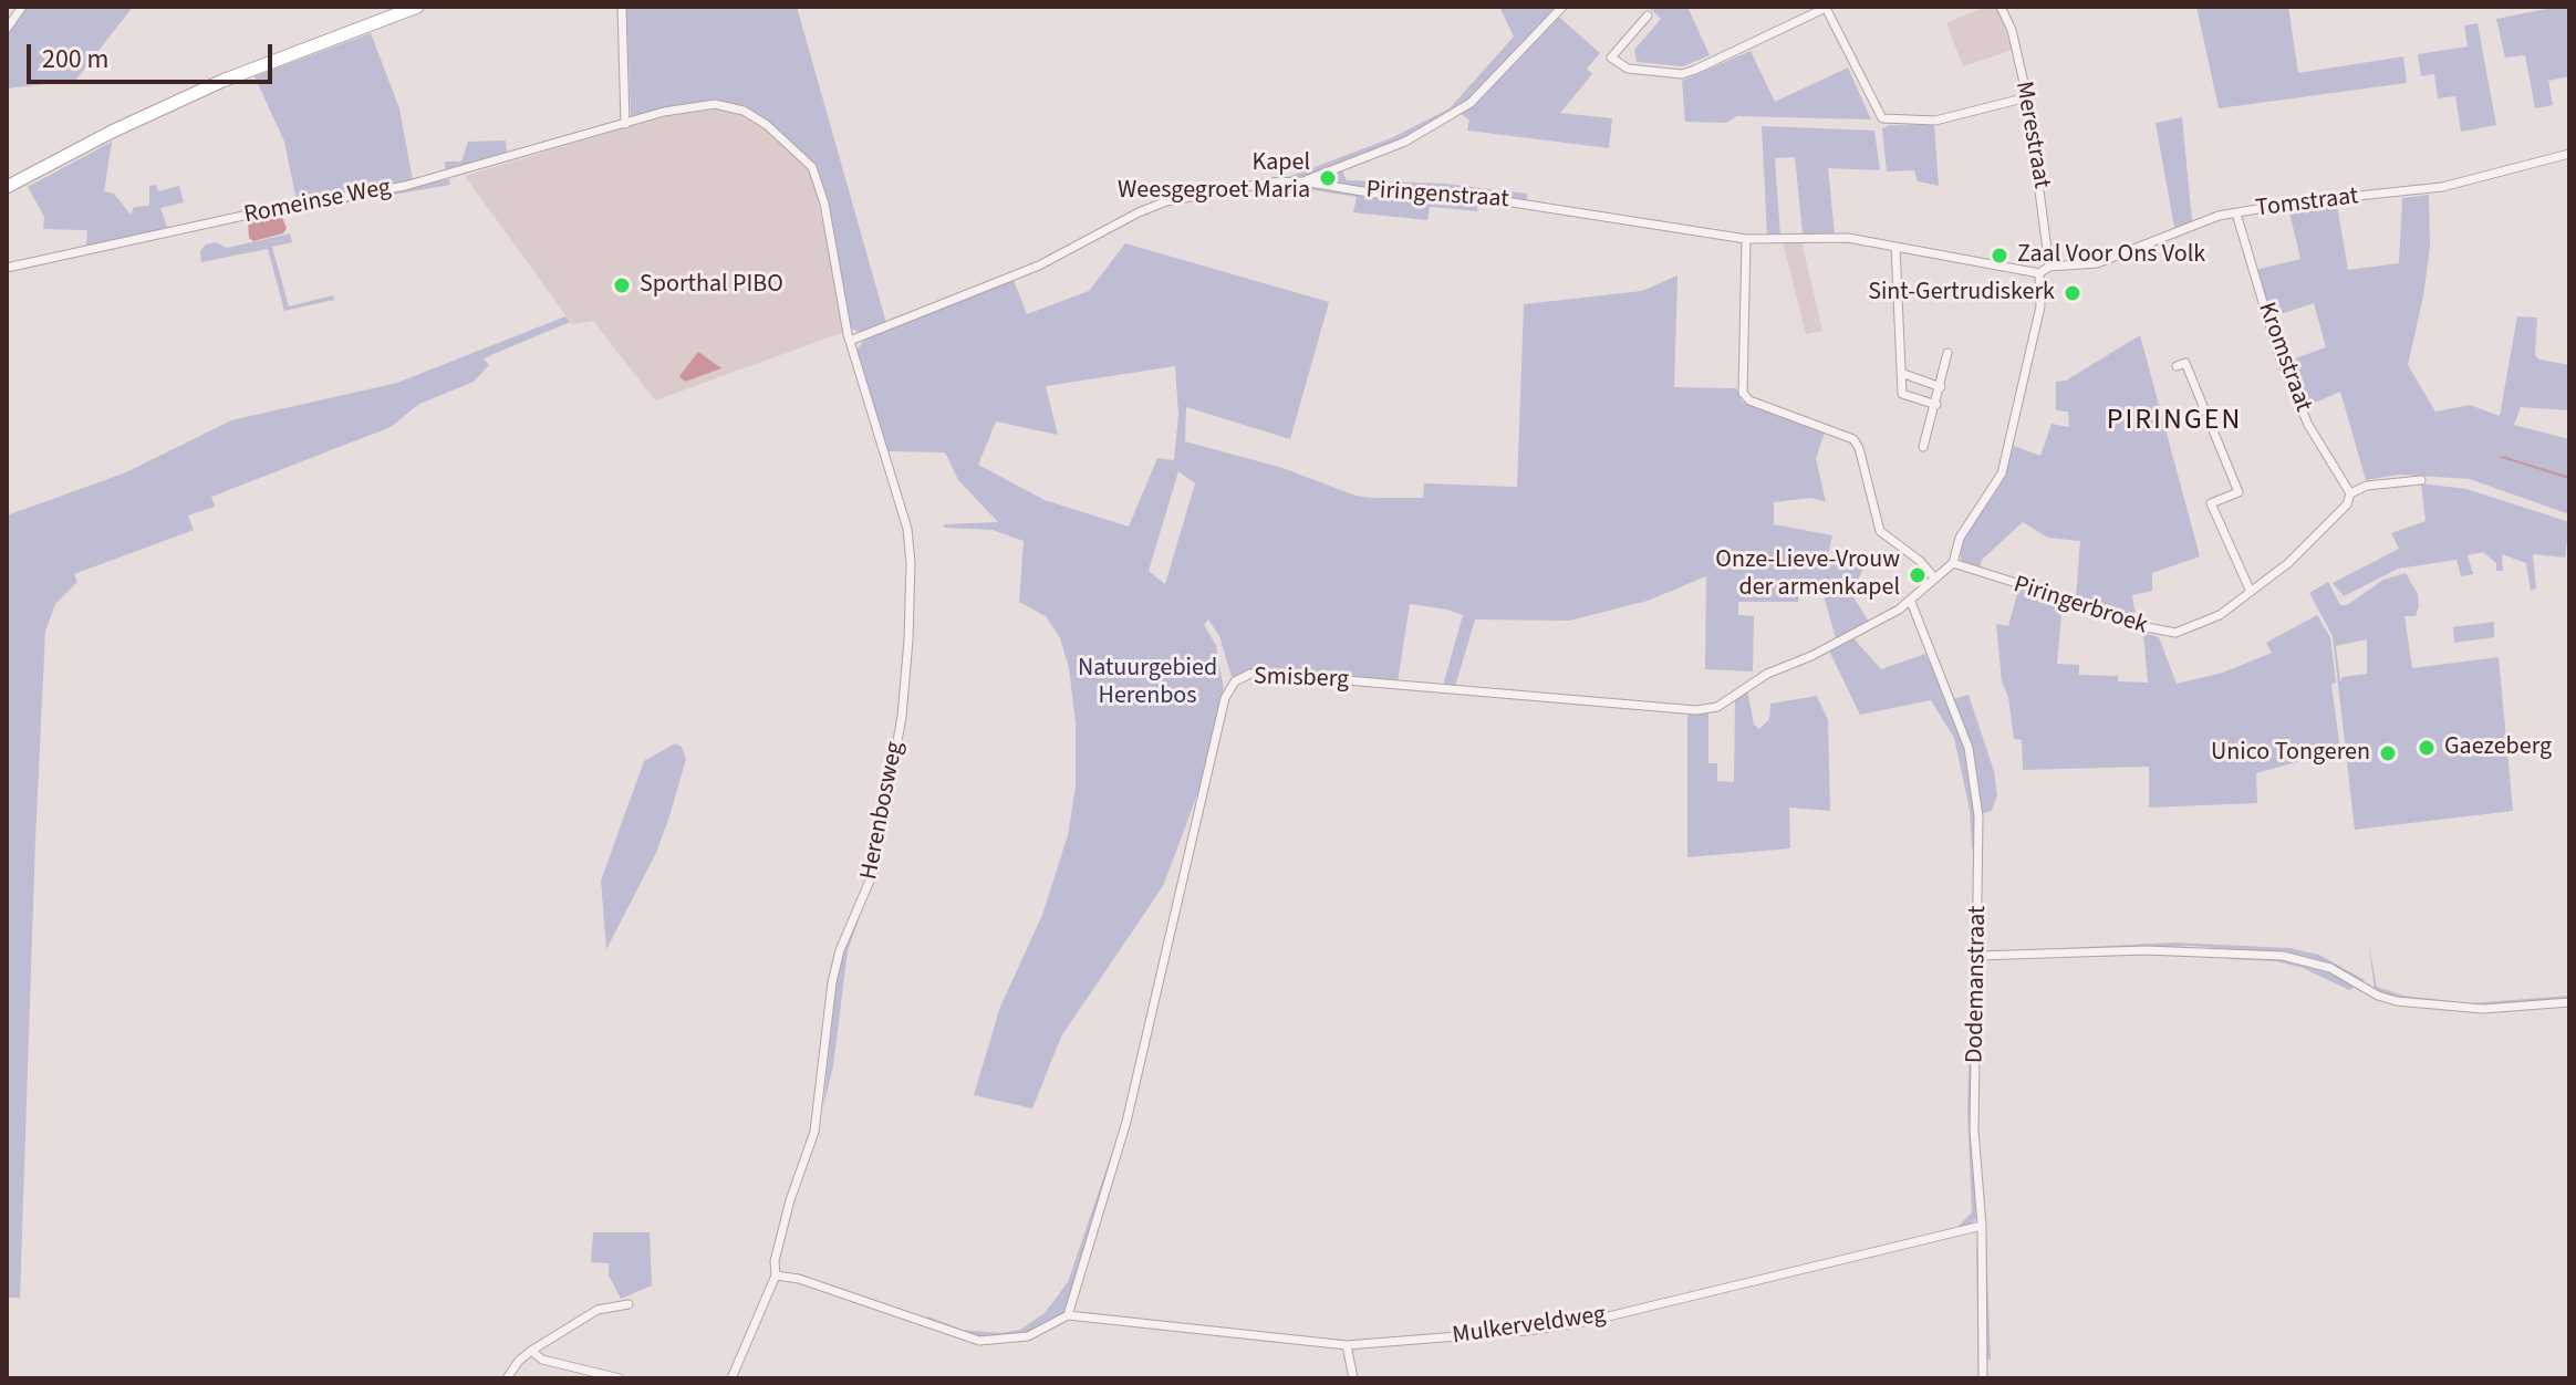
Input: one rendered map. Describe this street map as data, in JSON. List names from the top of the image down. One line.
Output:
{"streets":{"street":["Merestraat","Piringenstraat","Romeinse Weg","Tomstraat","Kromstraat","Piringerbroek","Smisberg","Herenbosweg","Dodemanstraat","Mulkerveldweg"]},"crossings":[["Merestraat","Tomstraat"],["Piringenstraat","Romeinse Weg"],["Piringenstraat","Herenbosweg"],["Romeinse Weg","Herenbosweg"],["Tomstraat","Kromstraat"],["Kromstraat","Piringerbroek"],["Piringerbroek","Smisberg"],["Smisberg","Dodemanstraat"],["Smisberg","Mulkerveldweg"],["Dodemanstraat","Mulkerveldweg"]],"districts":["PIRINGEN"],"parks":["Natuurgebied Herenbos"],"places":["Kapel Weesgegroet Maria","Zaal Voor Ons Volk","Sporthal PIBO","Sint-Gertrudiskerk","Onze-Lieve-Vrouw der armenkapel","Gaezeberg","Unico Tongeren"],"scale_bar":"200 m"}
